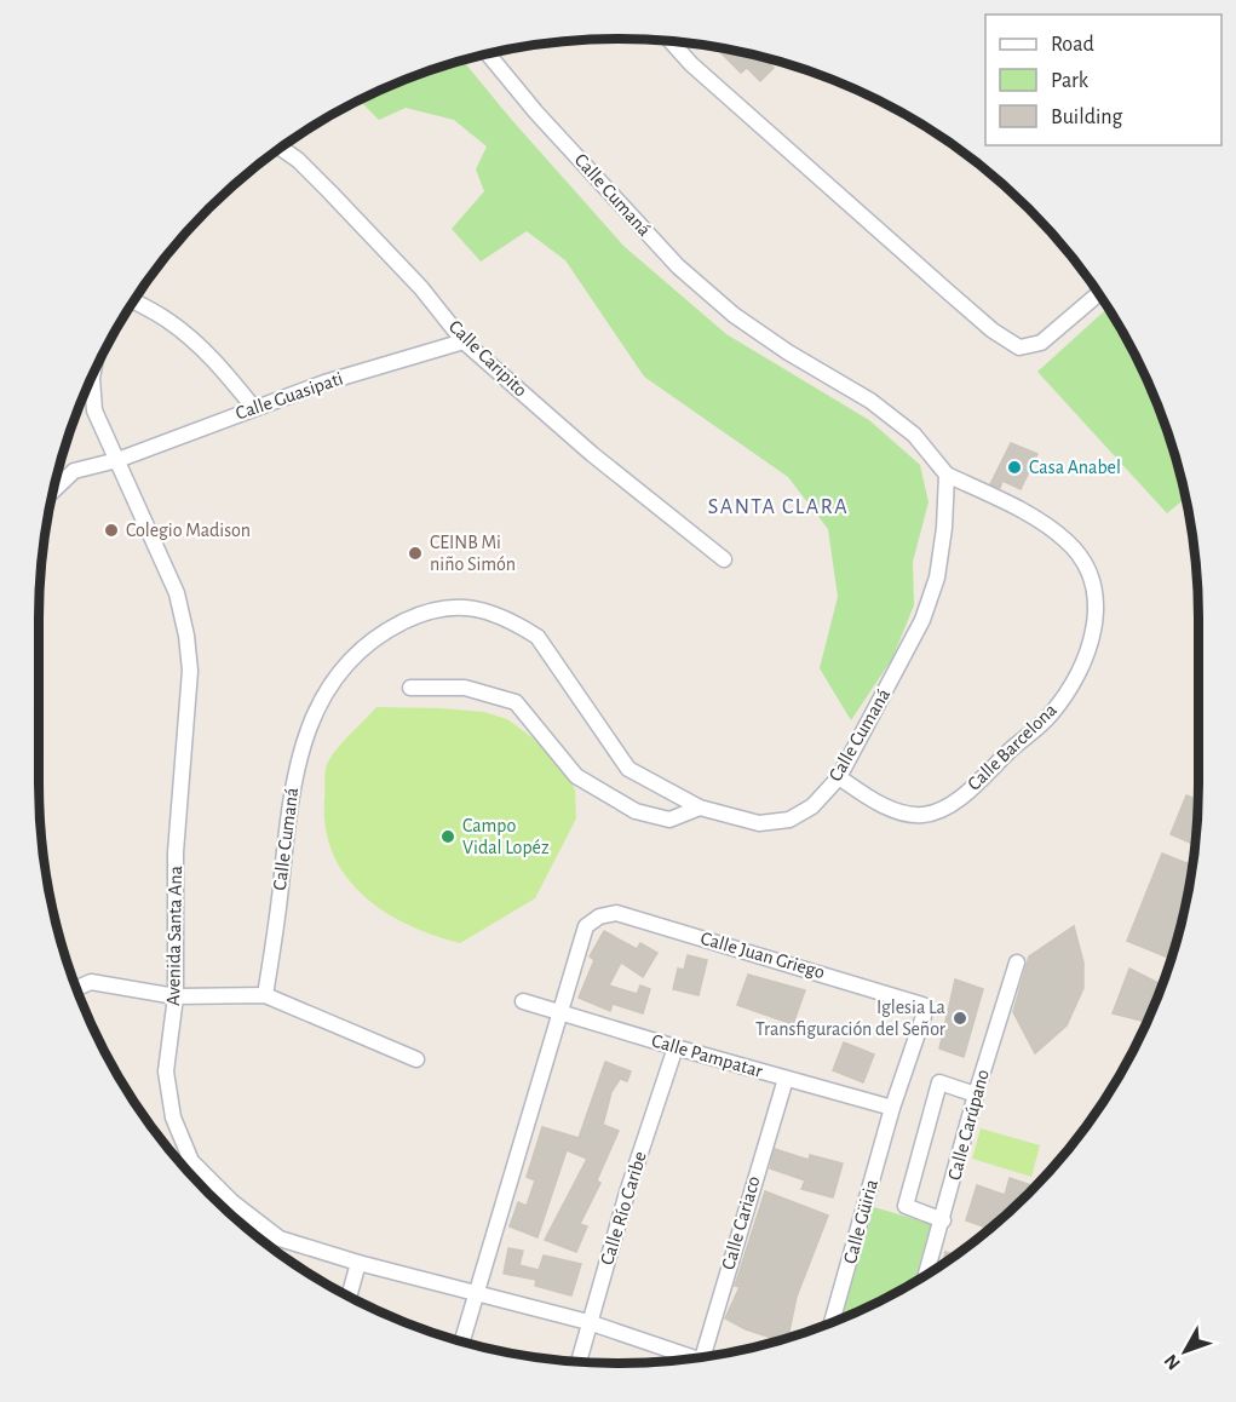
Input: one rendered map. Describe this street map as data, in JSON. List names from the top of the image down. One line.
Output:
{"streets":{"street":["Calle Cumaná","Calle Caripito","Calle Guasipati","Calle Barcelona","Avenida Santa Ana","Calle Juan Griego","Calle Pampatar","Calle Carúpano","Calle Río Caribe","Calle Güiria","Calle Cariaco"]},"crossings":[["Calle Cumaná","Calle Barcelona"],["Calle Caripito","Calle Guasipati"],["Calle Guasipati","Avenida Santa Ana"],["Avenida Santa Ana","Calle Río Caribe"],["Calle Juan Griego","Calle Pampatar"],["Calle Juan Griego","Calle Güiria"],["Calle Pampatar","Calle Río Caribe"],["Calle Pampatar","Calle Güiria"],["Calle Pampatar","Calle Cariaco"]],"districts":["SANTA CLARA"],"places":["Casa Anabel","Colegio Madison","CEINB Mi niño Simón","Campo Vidal Lopéz","Iglesia La Transfiguración del Señor"],"legend":["Road","Park","Building"],"north":"bottom left"}
